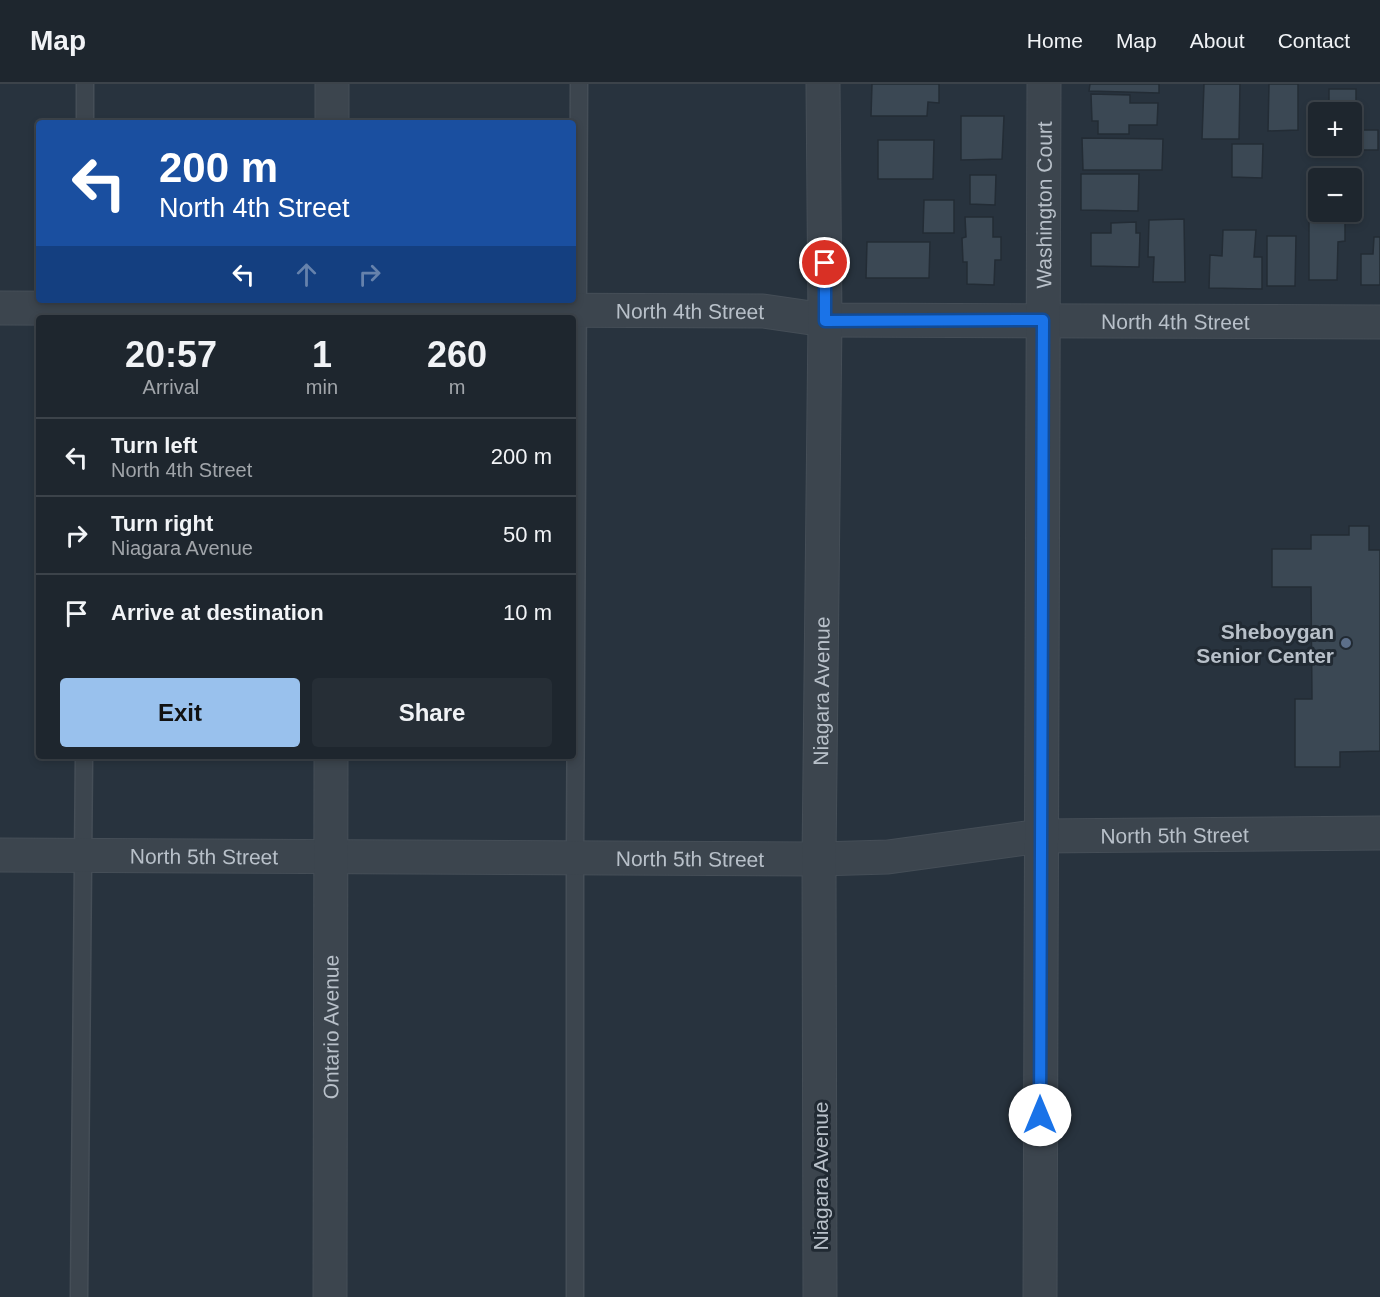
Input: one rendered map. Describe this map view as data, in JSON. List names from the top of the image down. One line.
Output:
{"streets":{"street":["Washington Court","North 4th Street","Niagara Avenue","North 5th Street","Ontario Avenue"]},"crossings":[["Washington Court","North 4th Street"],["Washington Court","North 5th Street"],["North 4th Street","Niagara Avenue"],["Niagara Avenue","North 5th Street"],["North 5th Street","Ontario Avenue"]],"places":["Sheboygan Senior Center"],"page":{"header":"Map","nav":["Home","Map","About","Contact"],"map_buttons":["+","−"],"turn":["200 m","North 4th Street"],"eta":["20:57","Arrival","1","min","260","m"],"list":[{"name":"Turn left","note":"North 4th Street","value":"200 m"},{"name":"Turn right","note":"Niagara Avenue","value":"50 m"},{"name":"Arrive at destination","value":"10 m"}],"buttons":["Exit","Share"]}}
